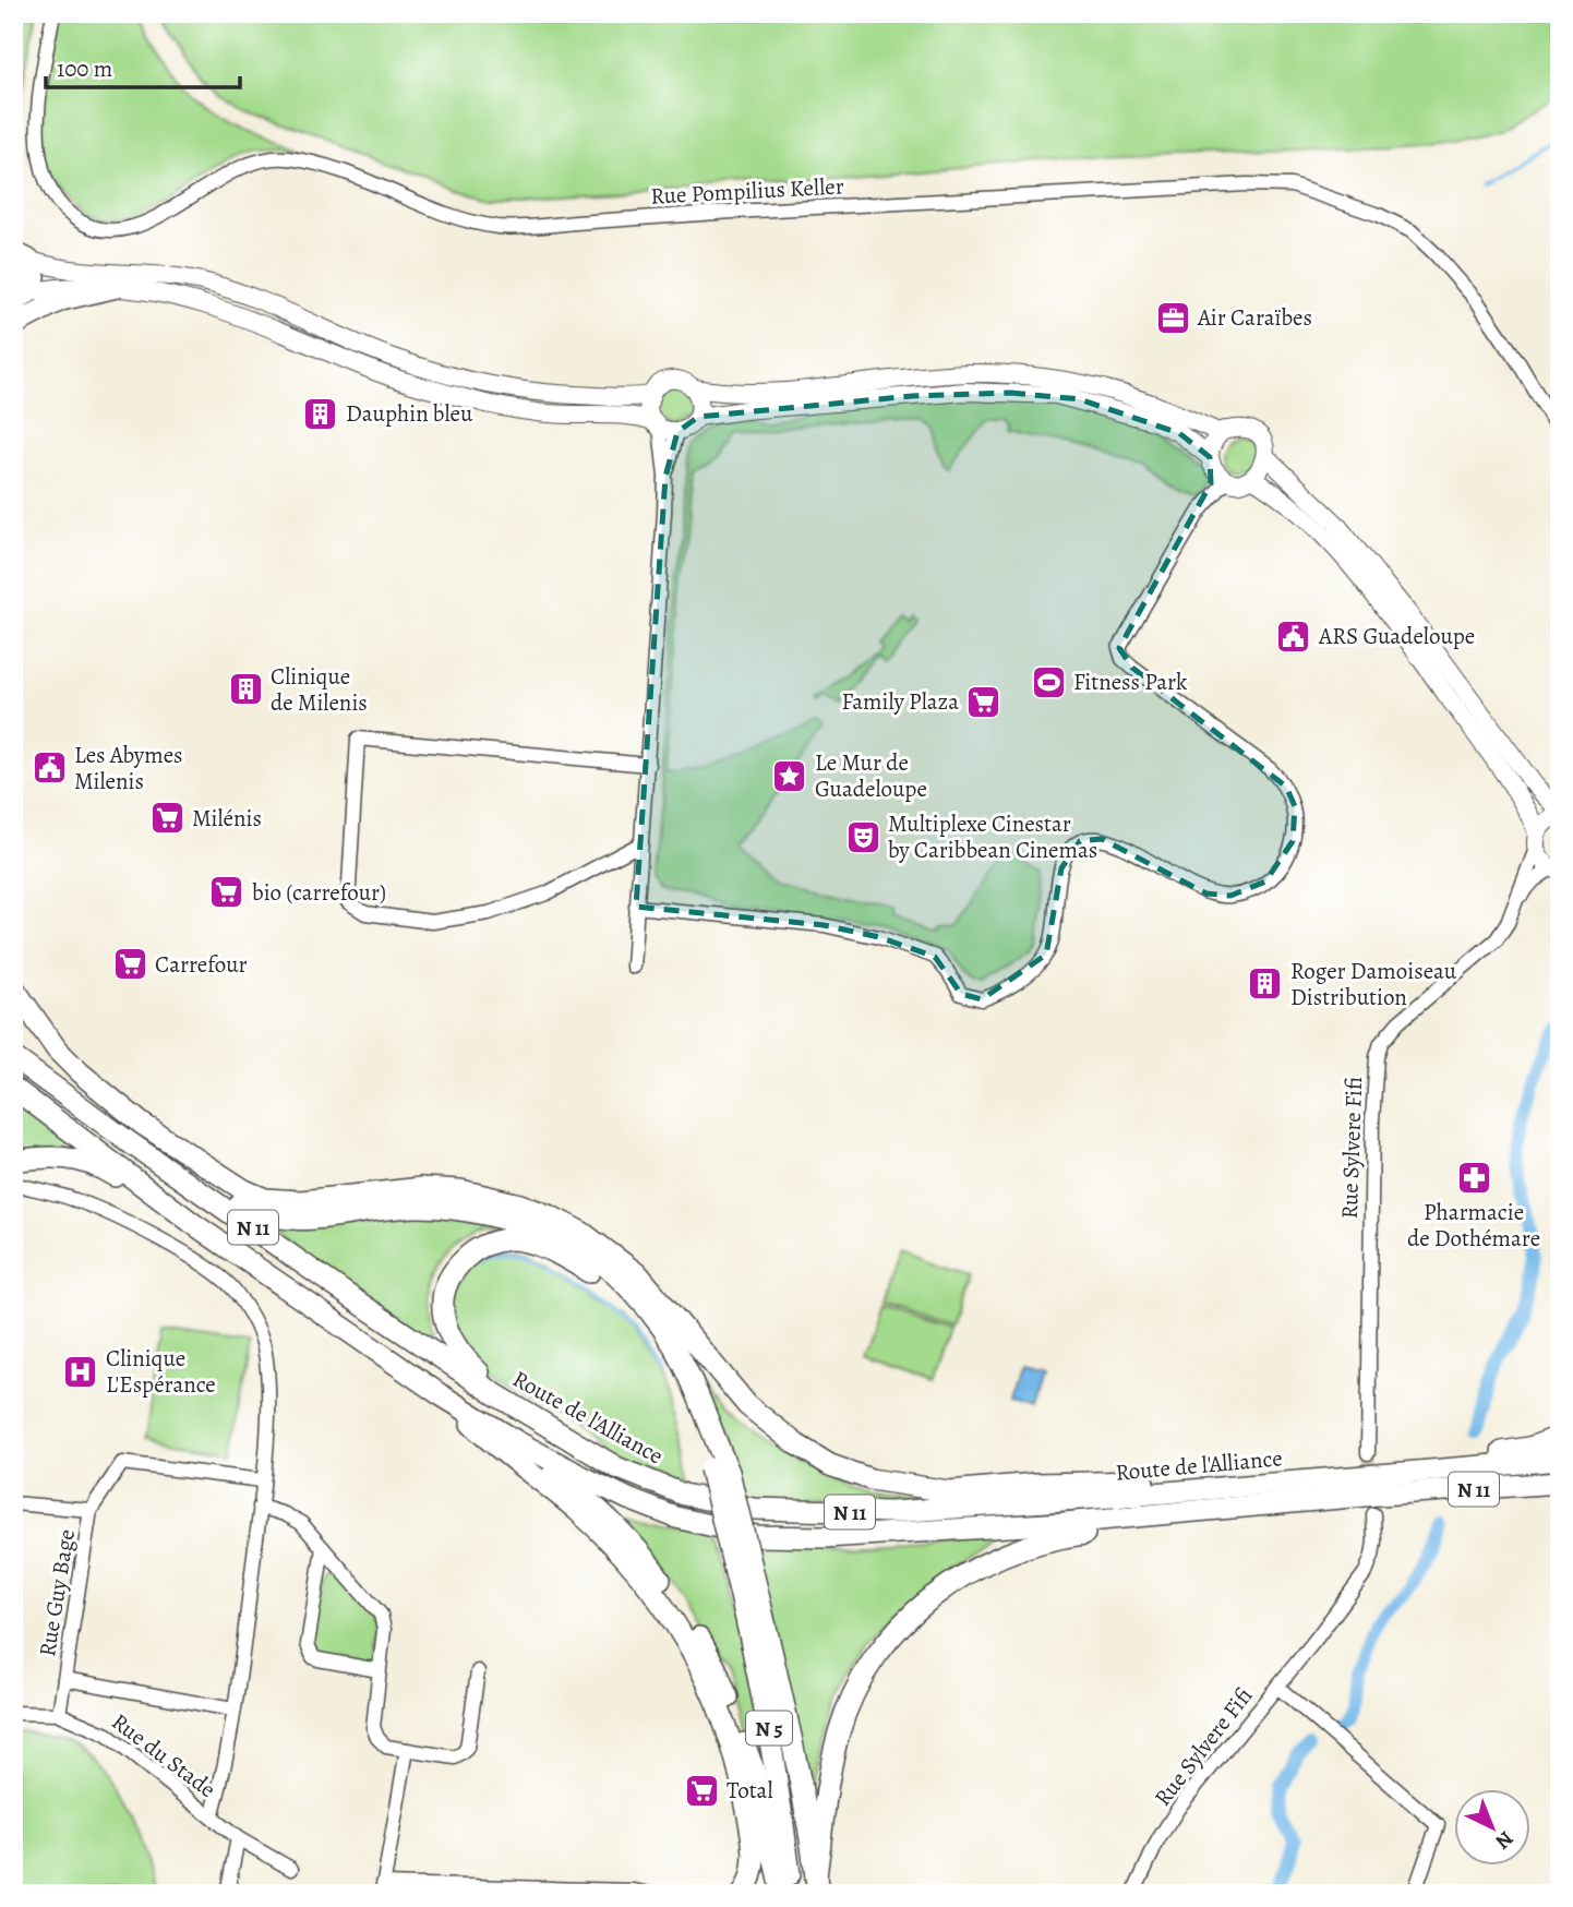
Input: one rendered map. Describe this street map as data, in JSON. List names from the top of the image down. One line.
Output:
{"streets":{"main road":["N 11","Route de l'Alliance","N 5"],"street":["Rue Pompilius Keller","Rue Sylvere Fifi","Rue Guy Bage","Rue du Stade"]},"crossings":[["Rue Guy Bage","Rue du Stade"]],"places":{"office":["Air Caraïbes"],"building":["Dauphin bleu","Clinique de Milenis","Roger Damoiseau Distribution"],"public building":["ARS Guadeloupe","Les Abymes Milenis"],"sports":["Fitness Park"],"supermarket":["Family Plaza","Milénis","bio (carrefour)","Carrefour","Total"],"place":["Le Mur de Guadeloupe"],"theatre":["Multiplexe Cinestar by Caribbean Cinemas"],"pharmacy":["Pharmacie de Dothémare"],"hospital":["Clinique L'Espérance"]},"scale_bar":"100 m","north":"bottom right"}
